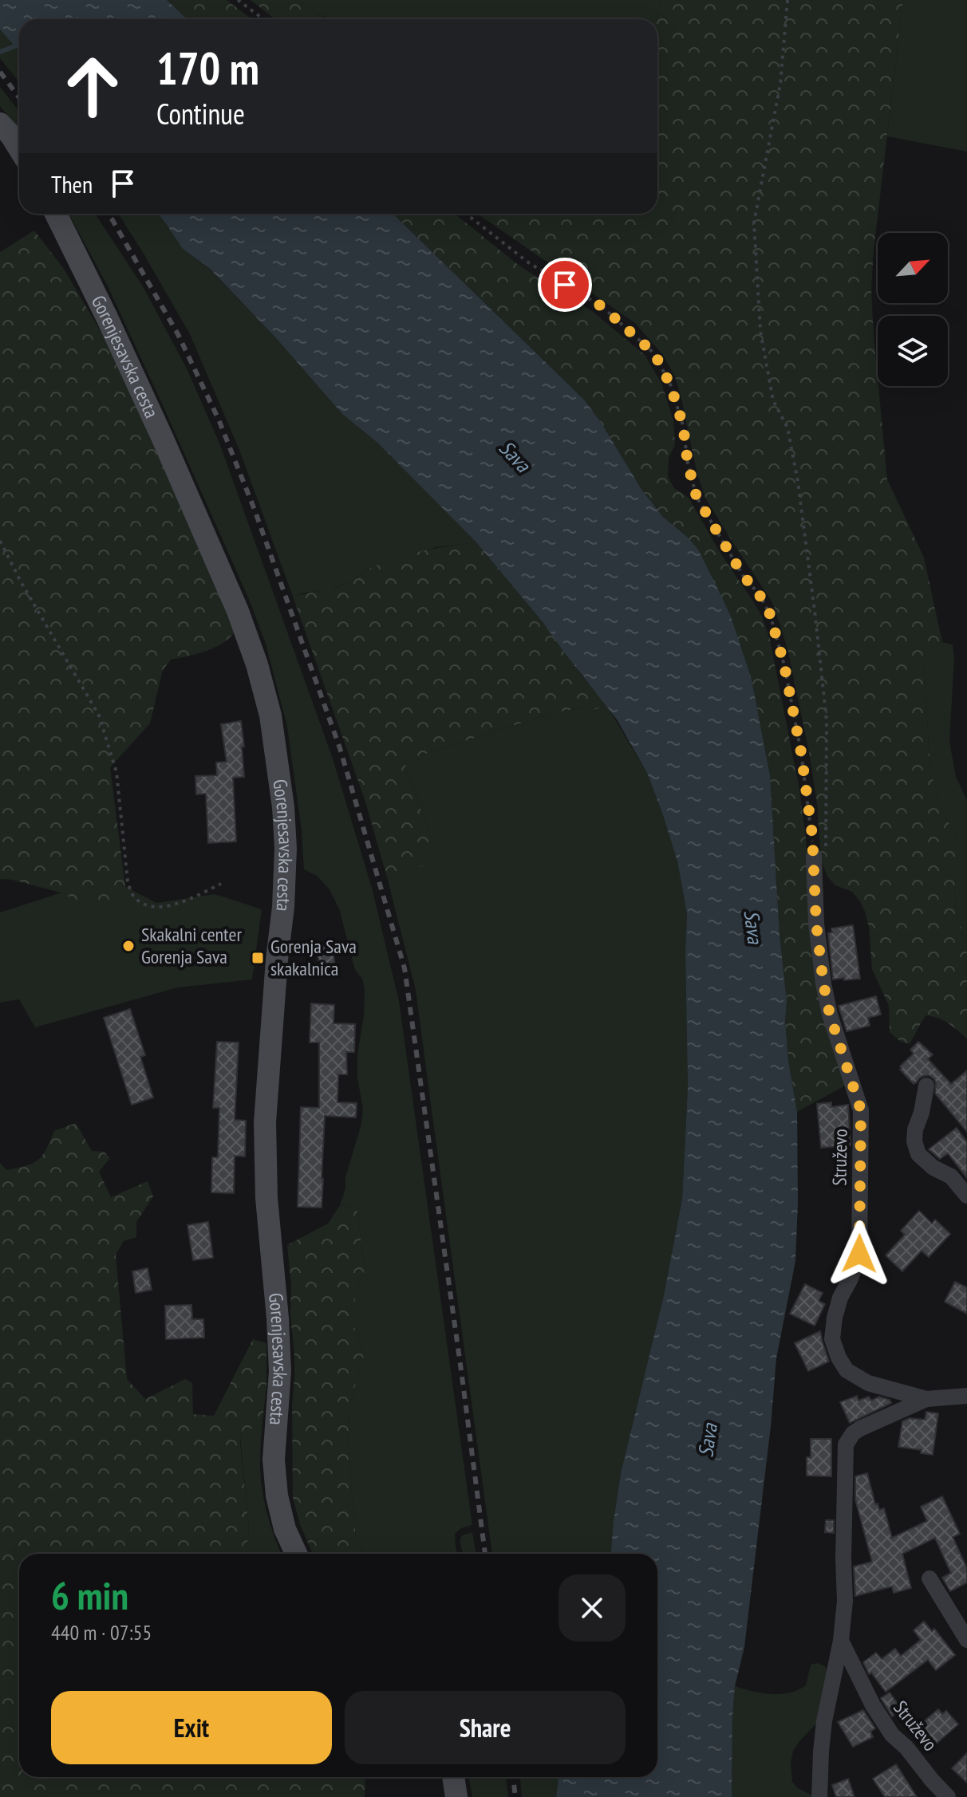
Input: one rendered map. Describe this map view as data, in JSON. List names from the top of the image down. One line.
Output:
{"streets":{"street":["Gorenjesavska cesta","Struževo"]},"water":["Sava"],"places":{"other":["Skakalni center Gorenja Sava"],"transit":["Gorenja Sava skakalnica"]},"north":"top right","page":{"turn":["170 m","Continue"],"then":"Then","heading":["6 min","440 m · 07:55"],"buttons":["Exit","Share"]}}
